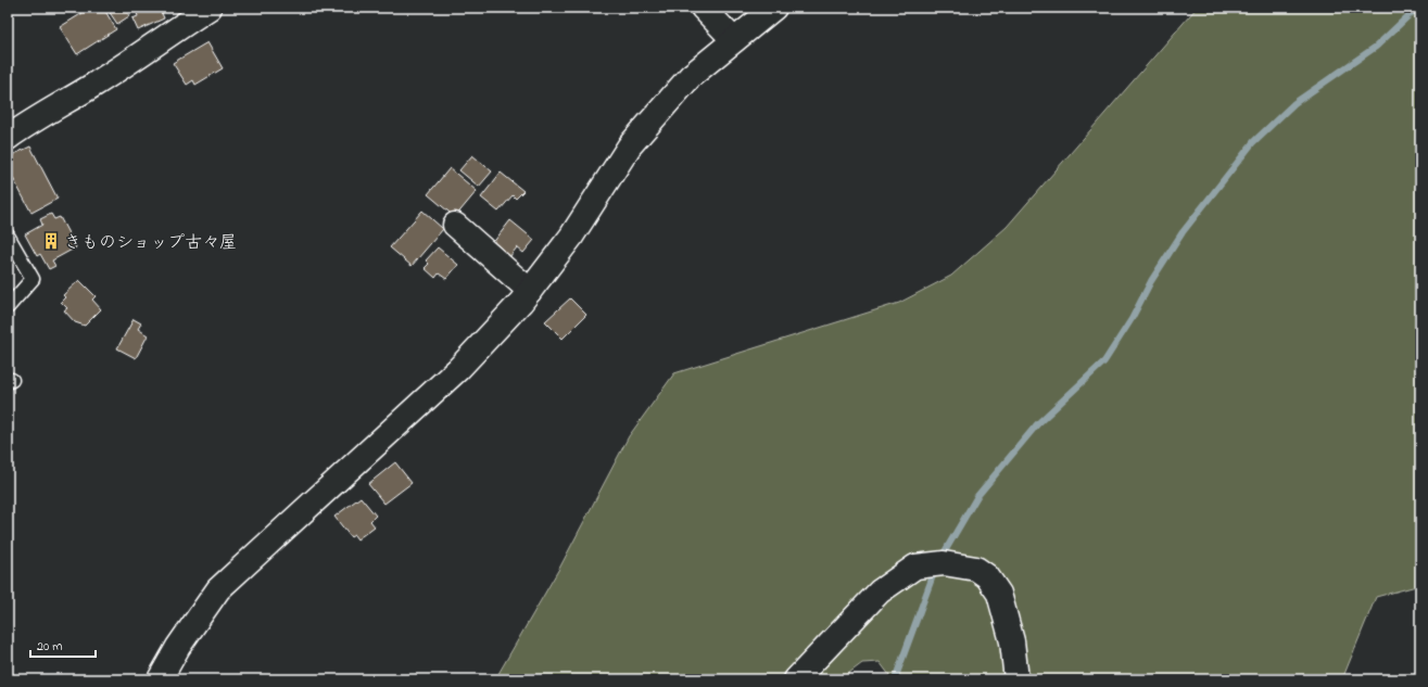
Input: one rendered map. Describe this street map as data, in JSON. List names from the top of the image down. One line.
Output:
{"places":{"building":["きものショップ古々屋"]},"scale_bar":"20 m"}
